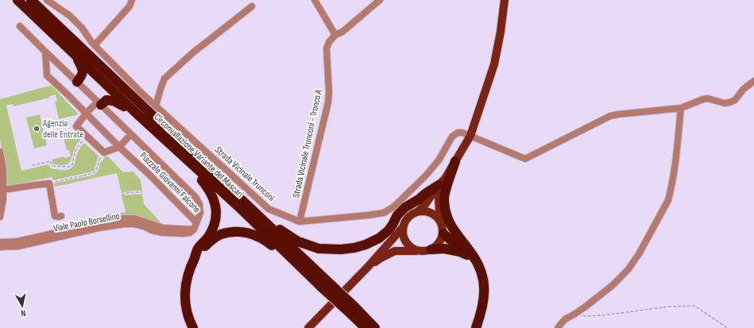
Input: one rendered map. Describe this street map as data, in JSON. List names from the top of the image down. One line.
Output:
{"streets":{"highway":["Circonvallazione Variante del Mascari"],"street":["Strada Vicinale Trunconi - Tronco A","Strada Vicinale Trunconi","Piazzale Giovanni Falcone","Viale Paolo Borsellino"]},"crossings":[["Strada Vicinale Trunconi - Tronco A","Strada Vicinale Trunconi"]],"places":["Agenzia delle Entrate"],"north":"bottom"}
